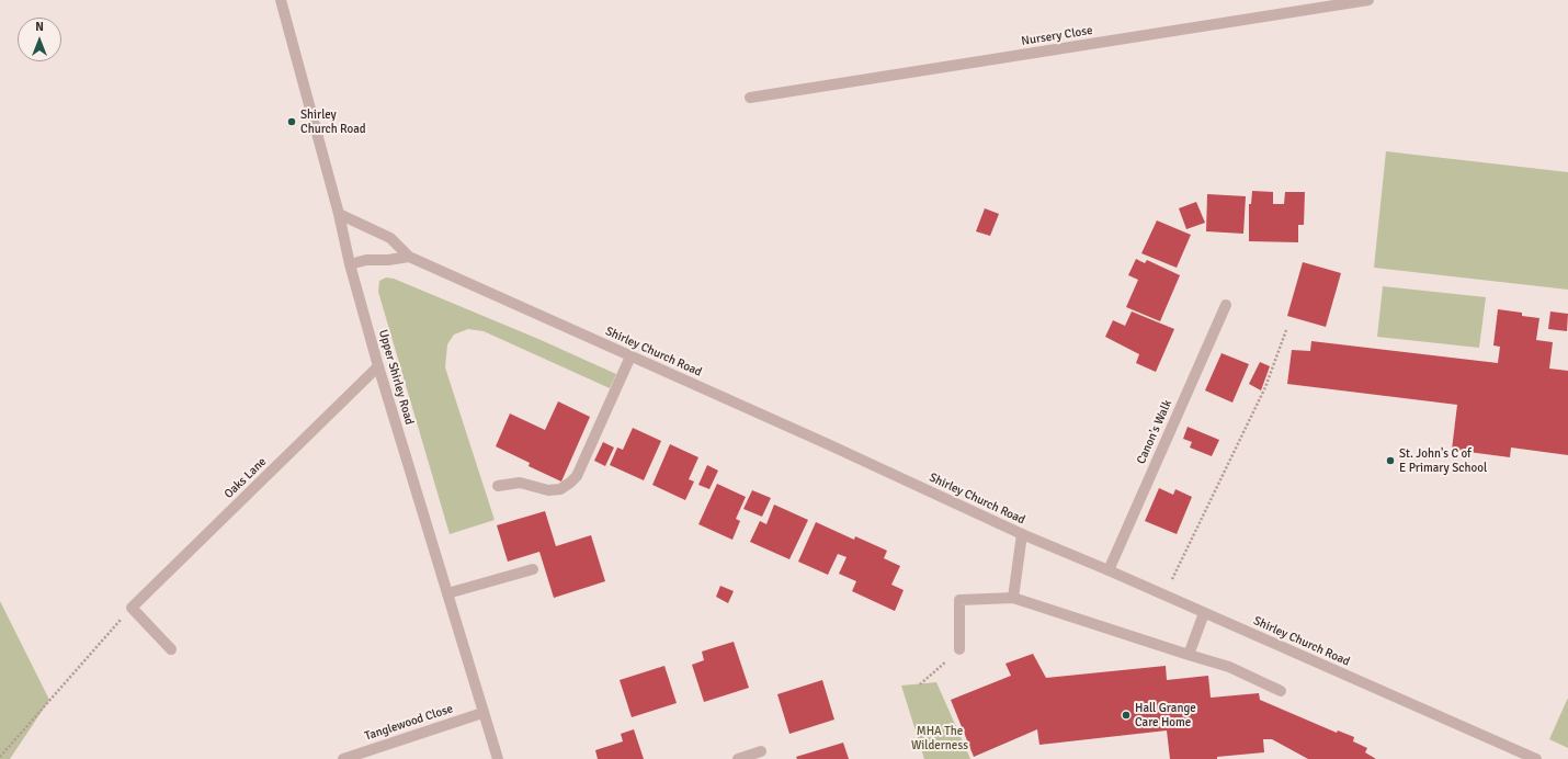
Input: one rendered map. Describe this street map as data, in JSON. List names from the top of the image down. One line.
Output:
{"streets":{"street":["Nursery Close","Shirley Church Road","Upper Shirley Road","Canon's Walk","Oaks Lane","Tanglewood Close"]},"crossings":[["Shirley Church Road","Upper Shirley Road"],["Shirley Church Road","Canon's Walk"],["Upper Shirley Road","Oaks Lane"],["Upper Shirley Road","Tanglewood Close"]],"parks":["MHA The Wilderness"],"places":["Shirley Church Road","St. John's C of E Primary School","Hall Grange Care Home"],"north":"top"}
